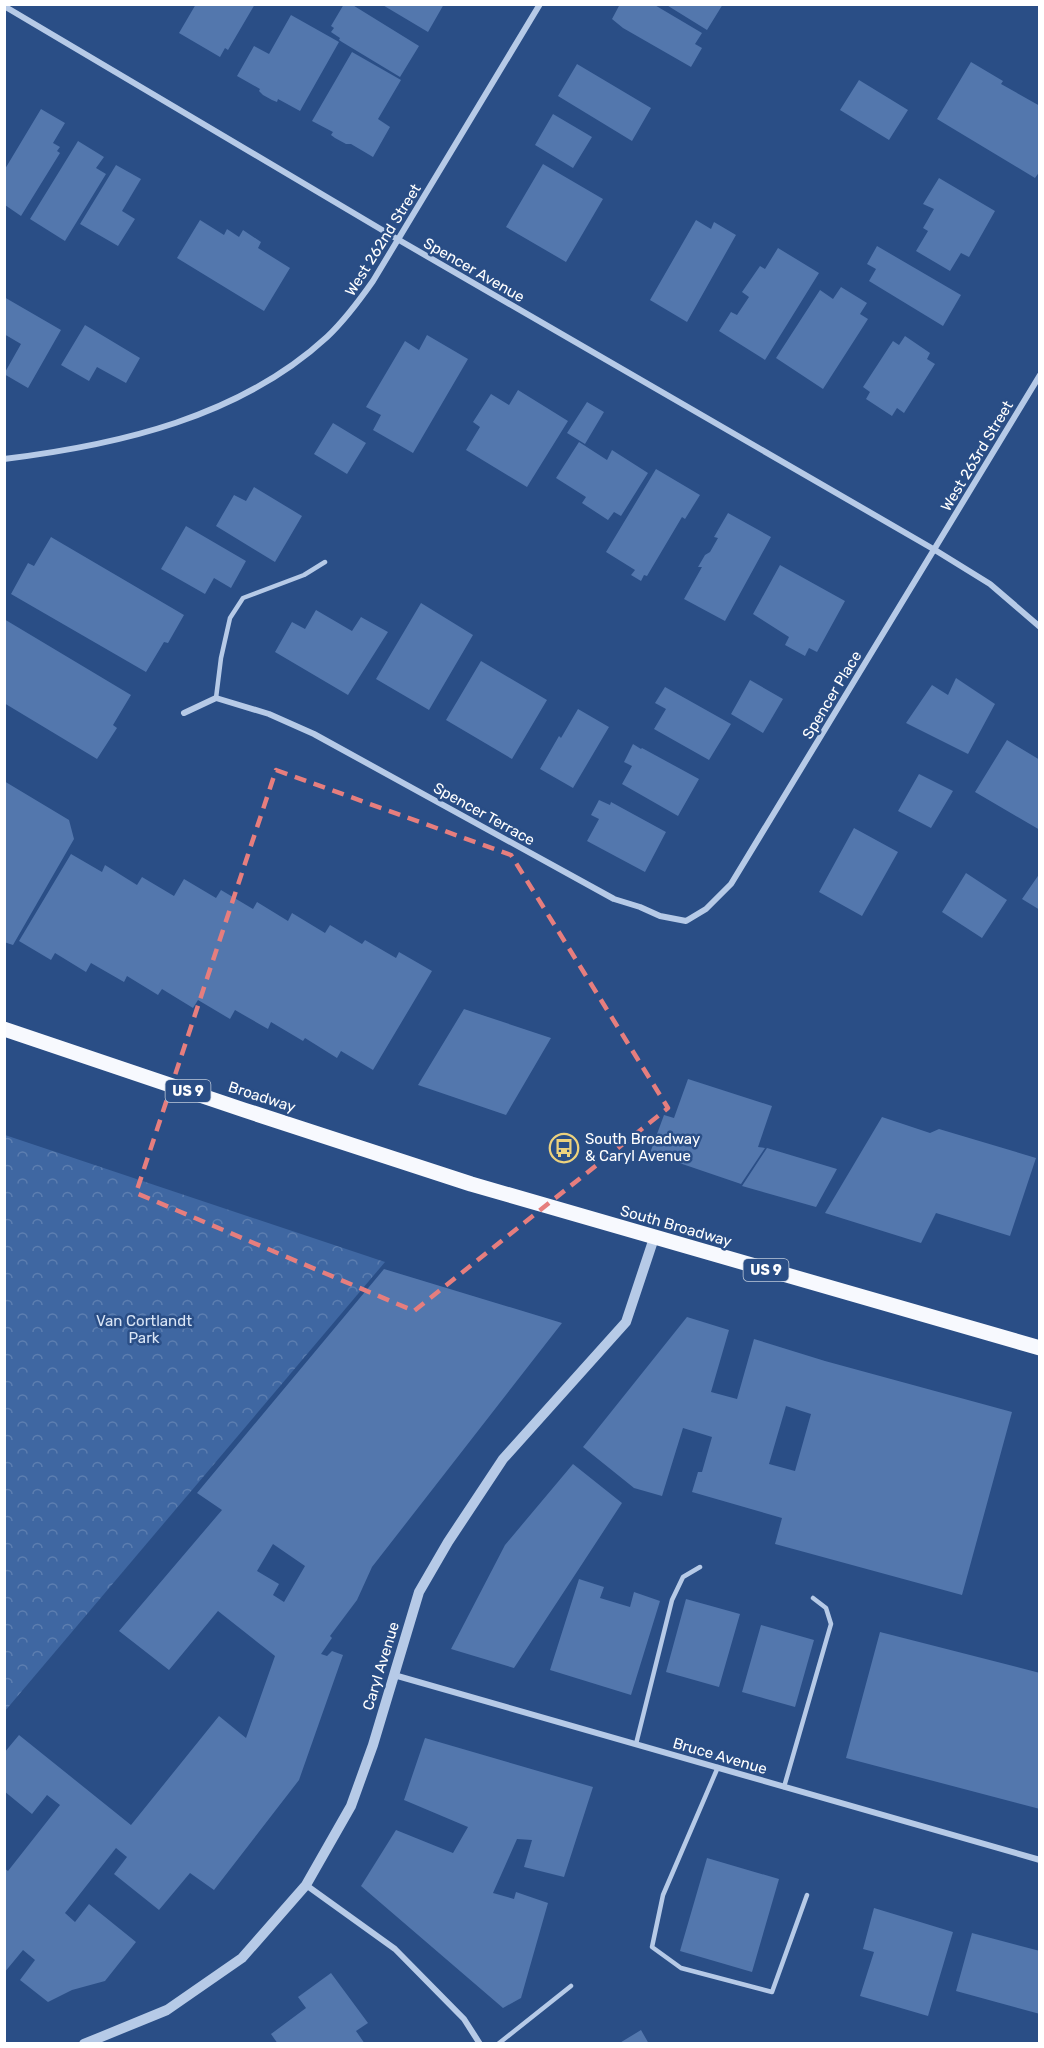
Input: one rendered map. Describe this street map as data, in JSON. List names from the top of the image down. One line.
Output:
{"streets":{"main road":["US 9","Broadway","South Broadway"],"street":["West 262nd Street","Spencer Avenue","West 263rd Street","Spencer Place","Spencer Terrace","Caryl Avenue","Bruce Avenue"]},"crossings":[["West 262nd Street","Spencer Avenue"],["Spencer Avenue","West 263rd Street"],["Spencer Avenue","Spencer Place"],["West 263rd Street","Spencer Place"],["Spencer Place","Spencer Terrace"],["Broadway","South Broadway"],["South Broadway","Caryl Avenue"],["Caryl Avenue","Bruce Avenue"]],"parks":["Van Cortlandt Park"],"places":{"bus stop":["South Broadway & Caryl Avenue"]}}
